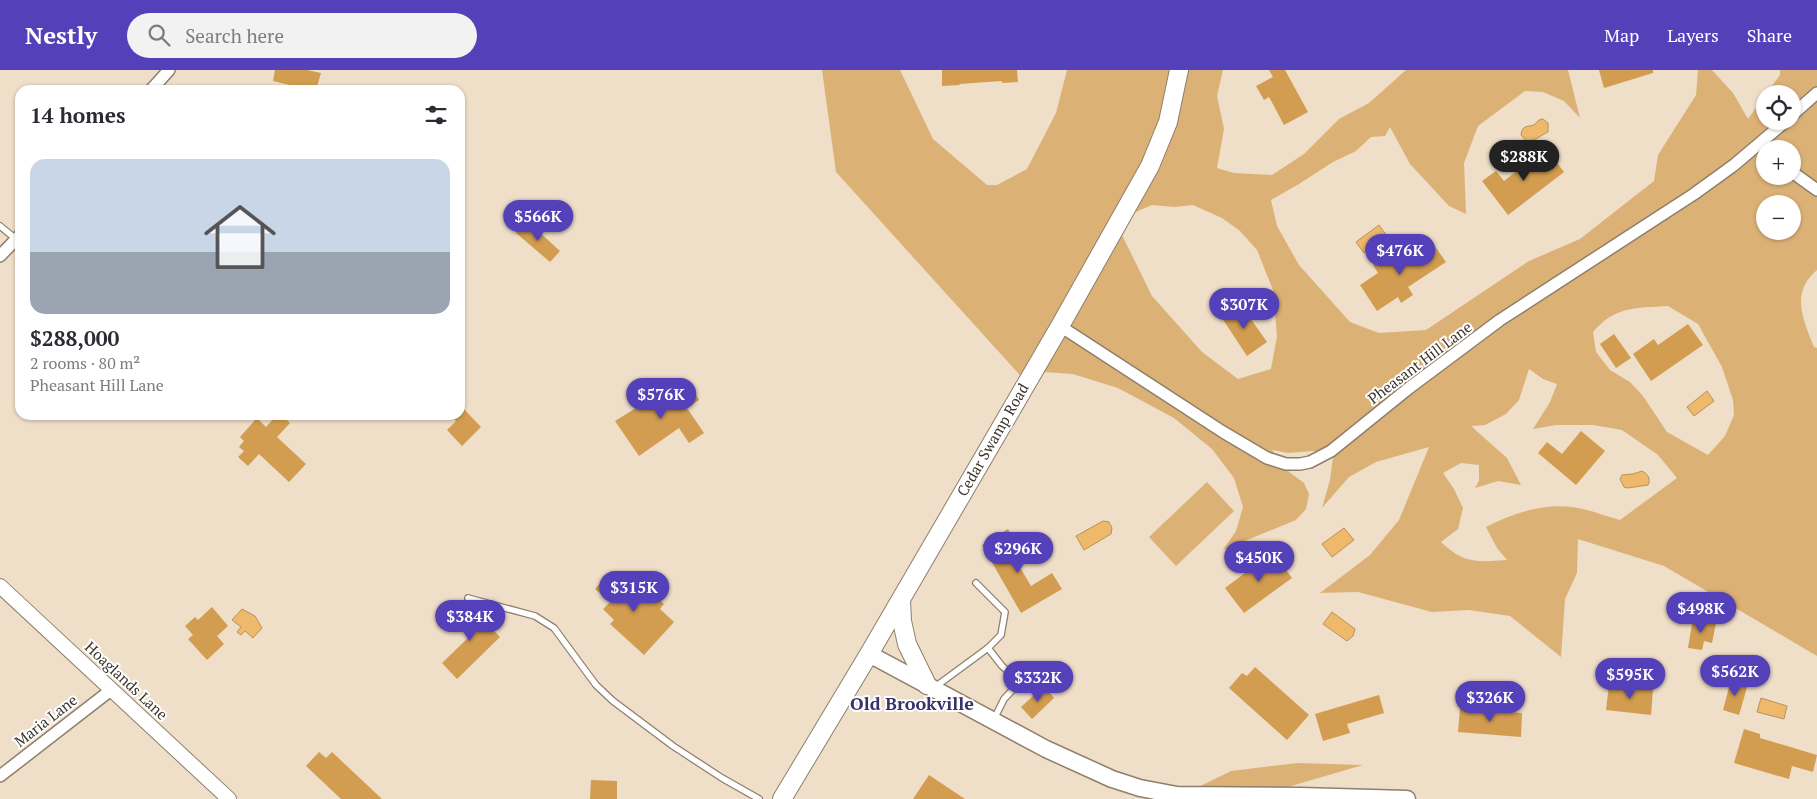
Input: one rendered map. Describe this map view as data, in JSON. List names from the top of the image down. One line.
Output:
{"streets":{"main road":["Cedar Swamp Road"],"street":["Pheasant Hill Lane","Hoaglands Lane","Maria Lane"]},"crossings":[["Pheasant Hill Lane","Cedar Swamp Road"],["Hoaglands Lane","Maria Lane"]],"districts":["Old Brookville"],"page":{"header":"Nestly","search":"Search here","nav":["Map","Layers","Share"],"map_buttons":["+","−"],"heading":"14 homes","price":["$288K","$566K","$476K","$307K","$576K","$296K","$450K","$315K","$498K","$384K","$562K","$595K","$332K","$326K"],"list":[{"name":"$288,000","note":"2 rooms · 80 m² · Pheasant Hill Lane"}]}}
